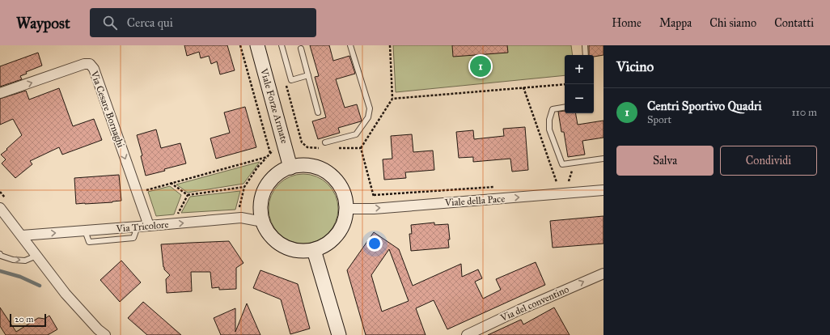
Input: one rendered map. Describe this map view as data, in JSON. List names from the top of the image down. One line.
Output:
{"streets":{"street":["Viale Forze Armate","Via Cesare Bornaghi","Viale della Pace","Via Tricolore","Via del conventino"]},"crossings":[["Viale Forze Armate","Viale della Pace"],["Viale Forze Armate","Via Tricolore"],["Via Cesare Bornaghi","Via Tricolore"],["Viale della Pace","Via Tricolore"]],"one_way":["Viale della Pace","Via Tricolore","Via del conventino"],"scale_bar":"20 m","page":{"header":"Waypost","search":"Cerca qui","nav":["Home","Mappa","Chi siamo","Contatti"],"heading":"Vicino","pins":"1","map_buttons":["+","−"],"list":[{"mark":"1","name":"Centri Sportivo Quadri","note":"Sport","value":"110 m"}],"buttons":["Salva","Condividi"],"scale":"20 m"}}
